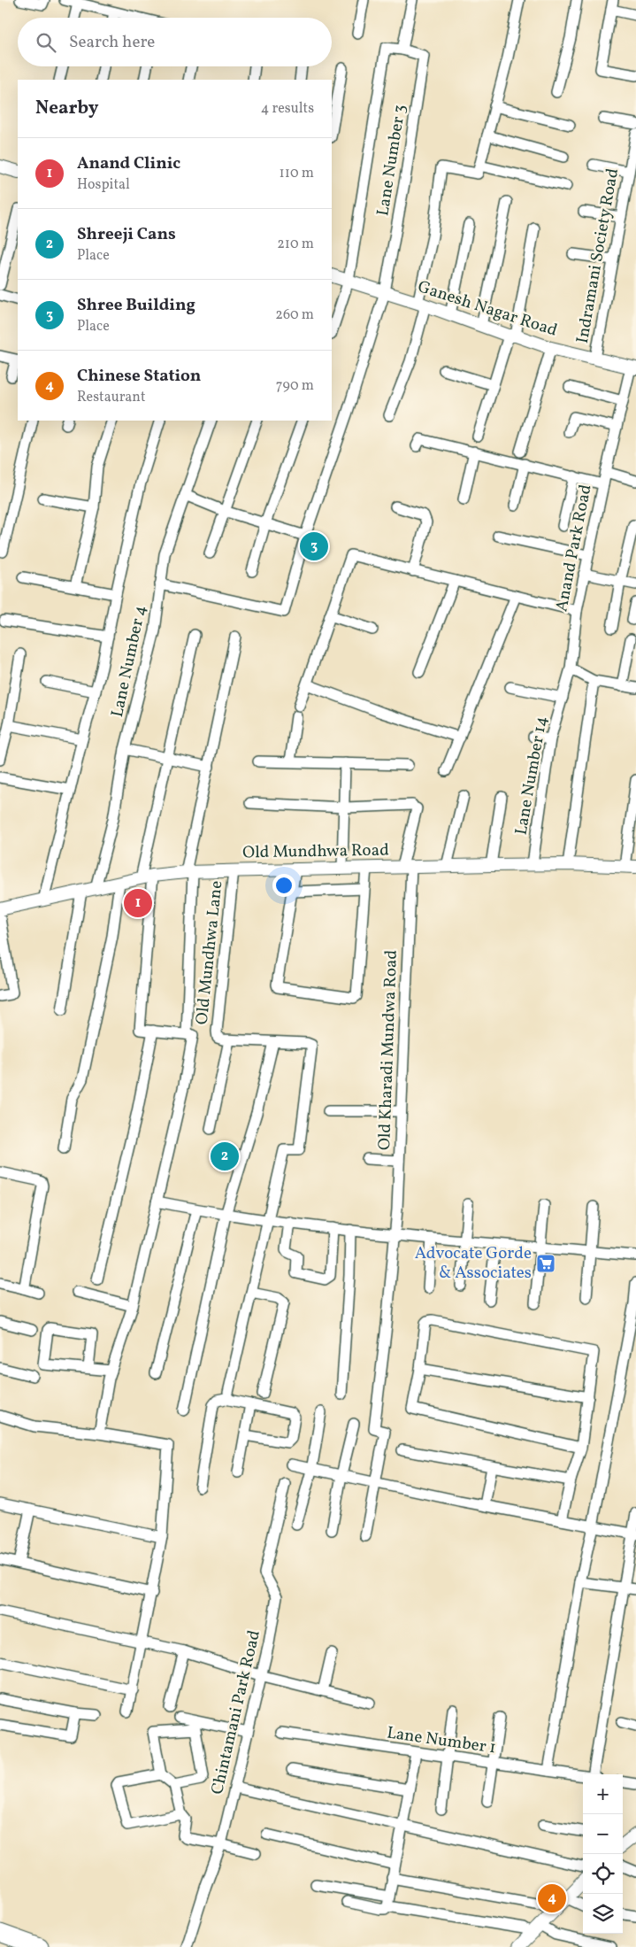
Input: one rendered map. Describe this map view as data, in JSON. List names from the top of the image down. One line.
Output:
{"streets":{"street":["Lane Number 3","Indramani Society Road","Ganesh Nagar Road","Anand Park Road","Lane Number 4","Lane Number 14","Old Mundhwa Road","Old Mundhwa Lane","Old Kharadi Mundwa Road","Chintamani Park Road","Lane Number 1"]},"crossings":[["Lane Number 3","Ganesh Nagar Road"],["Indramani Society Road","Ganesh Nagar Road"],["Ganesh Nagar Road","Anand Park Road"],["Anand Park Road","Lane Number 14"],["Lane Number 4","Old Mundhwa Road"],["Lane Number 14","Old Mundhwa Road"],["Old Mundhwa Road","Old Mundhwa Lane"],["Old Mundhwa Road","Old Kharadi Mundwa Road"]],"places":{"supermarket":["Advocate Gorde & Associates"]},"page":{"search":"Search here","heading":["Nearby","4 results"],"list":[{"mark":"1","name":"Anand Clinic","note":"Hospital","value":"110 m"},{"mark":"2","name":"Shreeji Cans","note":"Place","value":"210 m"},{"mark":"3","name":"Shree Building","note":"Place","value":"260 m"},{"mark":"4","name":"Chinese Station","note":"Restaurant","value":"790 m"}],"pins":["3","1","2","4"],"map_buttons":["+","−"]}}
